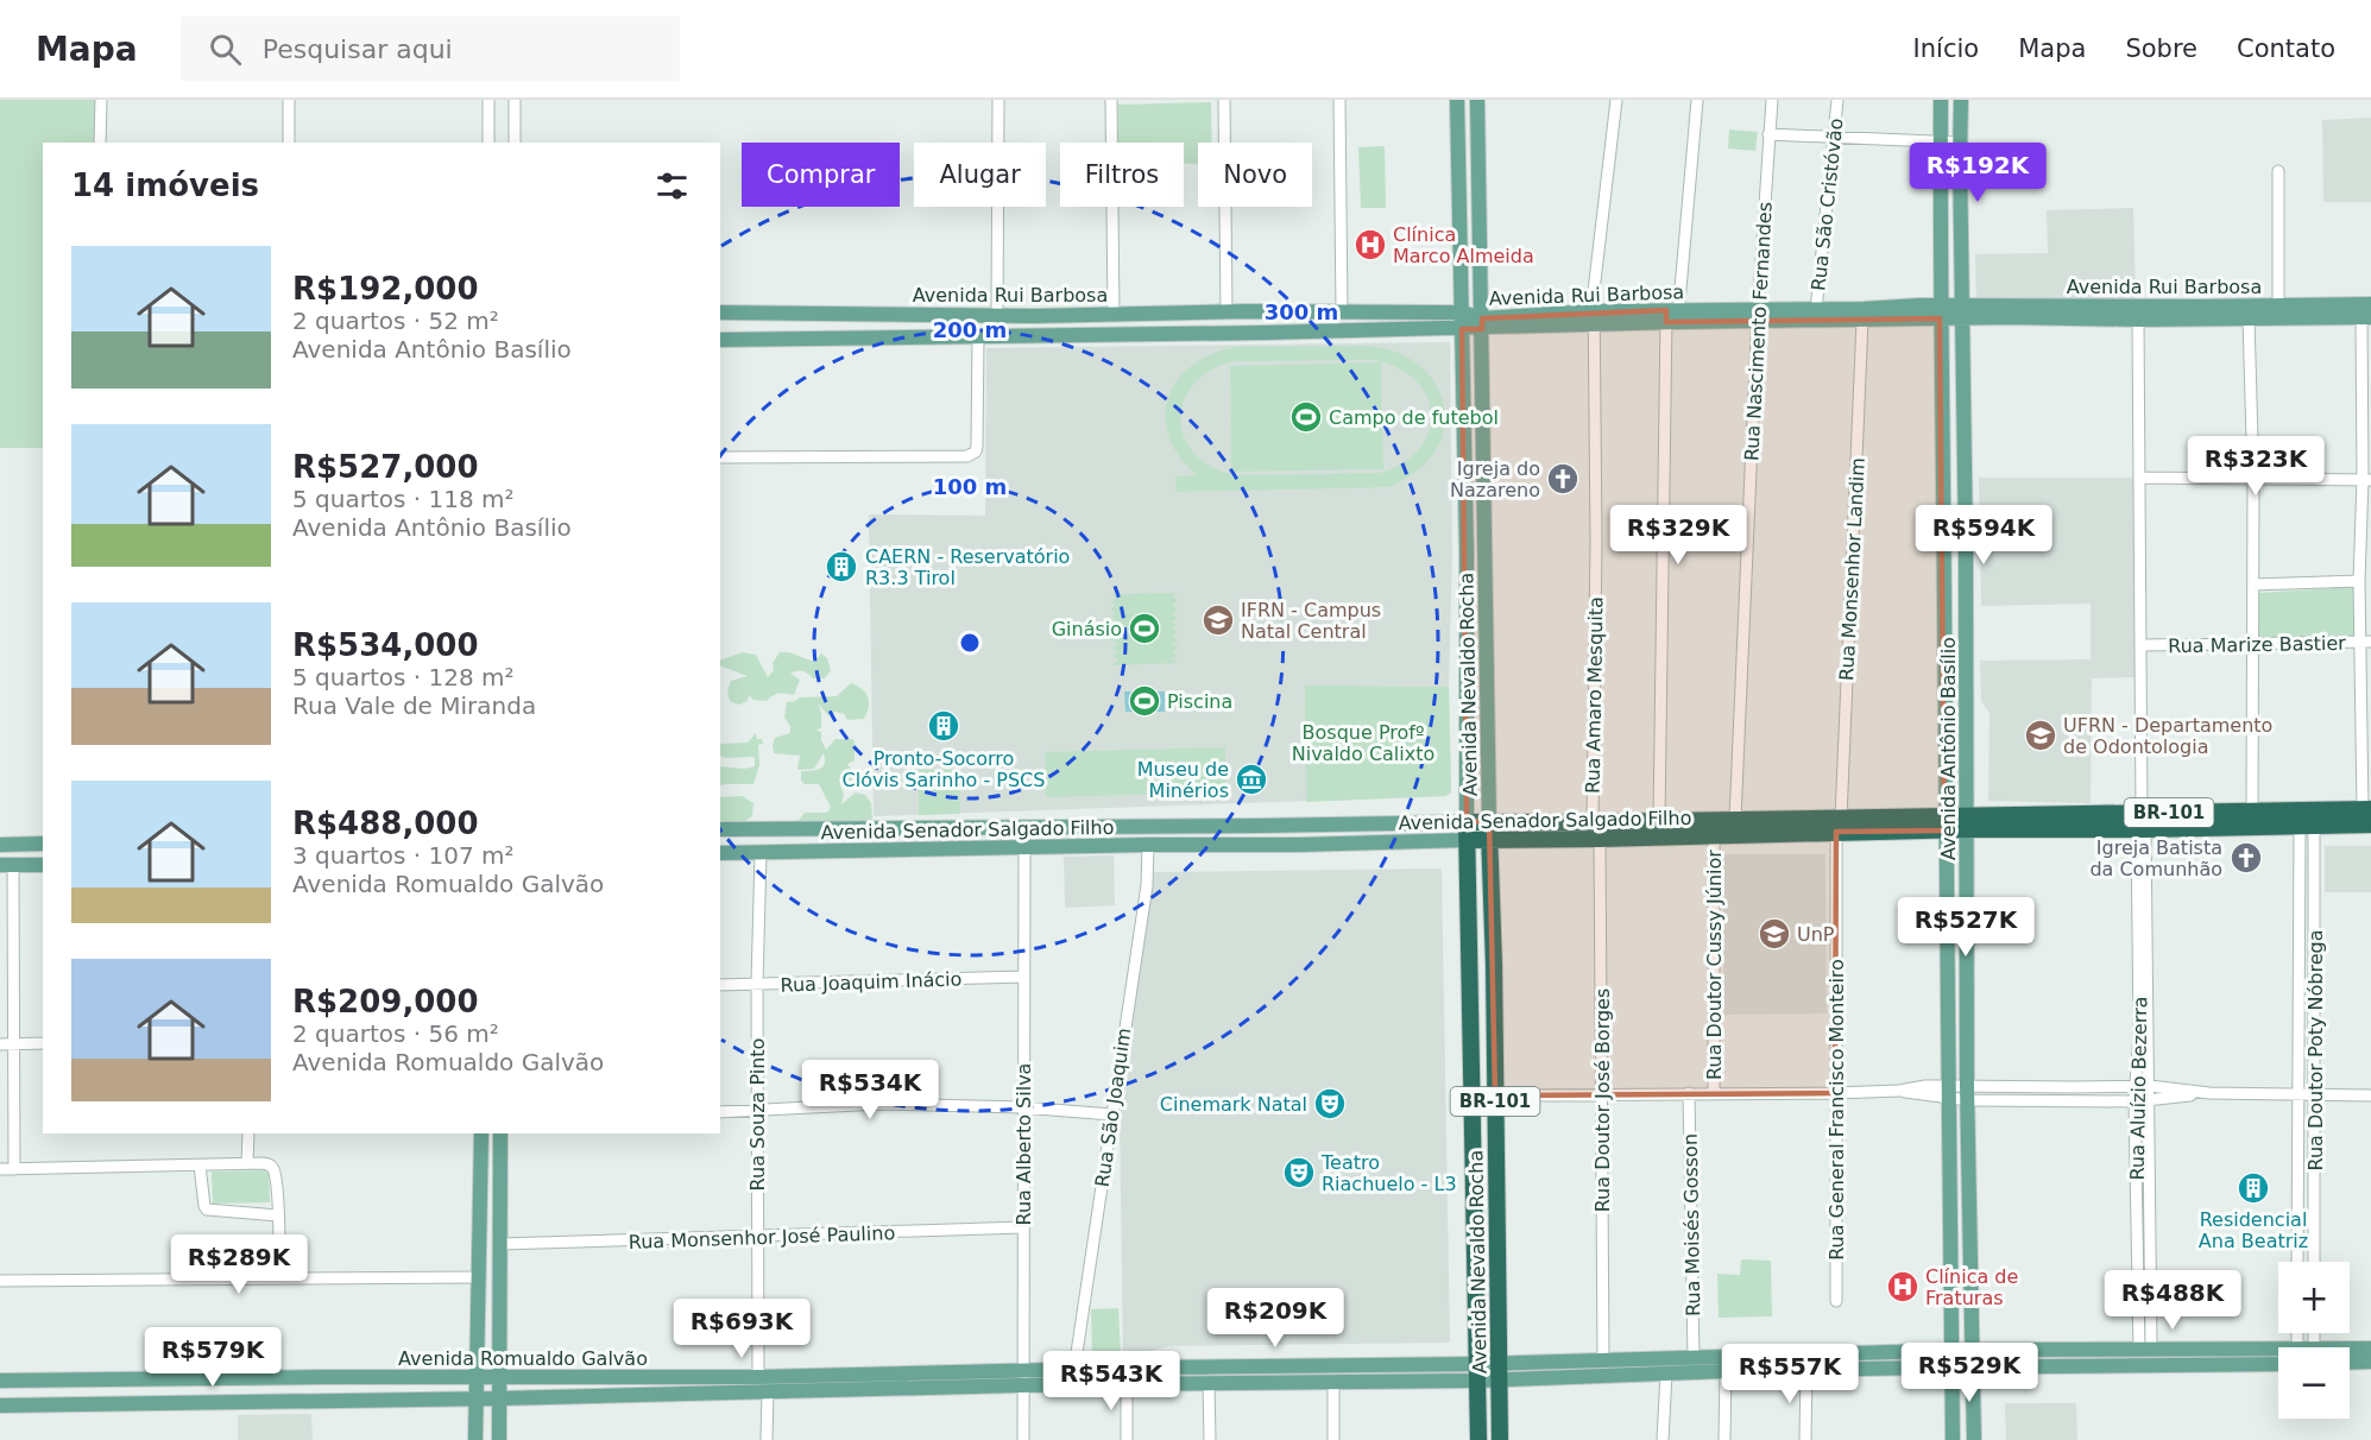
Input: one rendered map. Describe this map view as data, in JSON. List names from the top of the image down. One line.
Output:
{"streets":{"highway":["Avenida Nevaldo Rocha","BR-101","Avenida Senador Salgado Filho"],"main road":["Avenida Rui Barbosa","Avenida Antônio Basílio","Avenida Romualdo Galvão"],"street":["Rua São Cristóvão","Rua Nascimento Fernandes","Rua Monsenhor Landim","Rua Marize Bastier","Rua Amaro Mesquita","Rua Doutor Cussy Júnior","Rua Joaquim Inácio","Rua Doutor Poty Nóbrega","Rua Aluízio Bezerra","Rua Doutor José Borges","Rua São Joaquim","Rua General Francisco Monteiro","Rua Souza Pinto","Rua Alberto Silva","Rua Moisés Gosson","Rua Monsenhor José Paulino"]},"crossings":[["Rua São Cristóvão","Avenida Rui Barbosa"],["Avenida Rui Barbosa","Rua Nascimento Fernandes"],["Avenida Rui Barbosa","Rua Monsenhor Landim"],["Avenida Rui Barbosa","Avenida Nevaldo Rocha"],["Avenida Rui Barbosa","Rua Amaro Mesquita"],["Avenida Rui Barbosa","Avenida Antônio Basílio"],["Avenida Rui Barbosa","Rua Aluízio Bezerra"],["Rua Nascimento Fernandes","Avenida Senador Salgado Filho"],["Rua Monsenhor Landim","Avenida Senador Salgado Filho"],["Rua Monsenhor Landim","Rua General Francisco Monteiro"],["Rua Marize Bastier","Rua Aluízio Bezerra"],["Avenida Nevaldo Rocha","Avenida Senador Salgado Filho"],["Avenida Nevaldo Rocha","Avenida Romualdo Galvão"],["Rua Amaro Mesquita","Avenida Senador Salgado Filho"],["Avenida Antônio Basílio","Avenida Senador Salgado Filho"],["Avenida Antônio Basílio","Avenida Romualdo Galvão"],["Avenida Senador Salgado Filho","Rua Doutor Cussy Júnior"],["Avenida Senador Salgado Filho","Rua Doutor Poty Nóbrega"],["Avenida Senador Salgado Filho","Rua Aluízio Bezerra"],["Avenida Senador Salgado Filho","Rua Doutor José Borges"],["Avenida Senador Salgado Filho","Rua São Joaquim"],["Avenida Senador Salgado Filho","Rua General Francisco Monteiro"],["Avenida Senador Salgado Filho","Rua Souza Pinto"],["Avenida Senador Salgado Filho","Rua Alberto Silva"],["Rua Joaquim Inácio","Rua Souza Pinto"],["Rua Joaquim Inácio","Rua Alberto Silva"],["Rua Aluízio Bezerra","Avenida Romualdo Galvão"],["Rua Doutor José Borges","Avenida Romualdo Galvão"],["Rua São Joaquim","Avenida Romualdo Galvão"],["Rua Souza Pinto","Rua Monsenhor José Paulino"],["Rua Souza Pinto","Avenida Romualdo Galvão"],["Rua Alberto Silva","Rua Monsenhor José Paulino"],["Rua Alberto Silva","Avenida Romualdo Galvão"],["Rua Moisés Gosson","Avenida Romualdo Galvão"]],"parks":["Bosque Profº Nivaldo Calixto"],"places":{"hospital":["Clínica Marco Almeida","Clínica de Fraturas"],"sports":["Campo de futebol","Ginásio","Piscina"],"church":["Igreja do Nazareno","Igreja Batista da Comunhão"],"building":["CAERN - Reservatório R3.3 Tirol","Pronto-Socorro Clóvis Sarinho - PSCS","Residencial Ana Beatriz"],"school or university":["IFRN - Campus Natal Central","UFRN - Departamento de Odontologia","UnP"],"museum":["Museu de Minérios"],"theatre":["Cinemark Natal","Teatro Riachuelo - L3"]},"page":{"header":"Mapa","search":"Pesquisar aqui","nav":["Início","Mapa","Sobre","Contato"],"price":["R$192K","R$323K","R$329K","R$594K","R$527K","R$534K","R$289K","R$488K","R$209K","R$693K","R$579K","R$529K","R$557K","R$543K"],"chip":["Comprar","Alugar","Filtros","Novo"],"heading":"14 imóveis","list":[{"name":"R$192,000","note":"2 quartos · 52 m² · Avenida Antônio Basílio"},{"name":"R$527,000","note":"5 quartos · 118 m² · Avenida Antônio Basílio"},{"name":"R$534,000","note":"5 quartos · 128 m² · Rua Vale de Miranda"},{"name":"R$488,000","note":"3 quartos · 107 m² · Avenida Romualdo Galvão"},{"name":"R$209,000","note":"2 quartos · 56 m² · Avenida Romualdo Galvão"}],"map_buttons":["+","−"]},"rings":["300 m","200 m","100 m"]}
